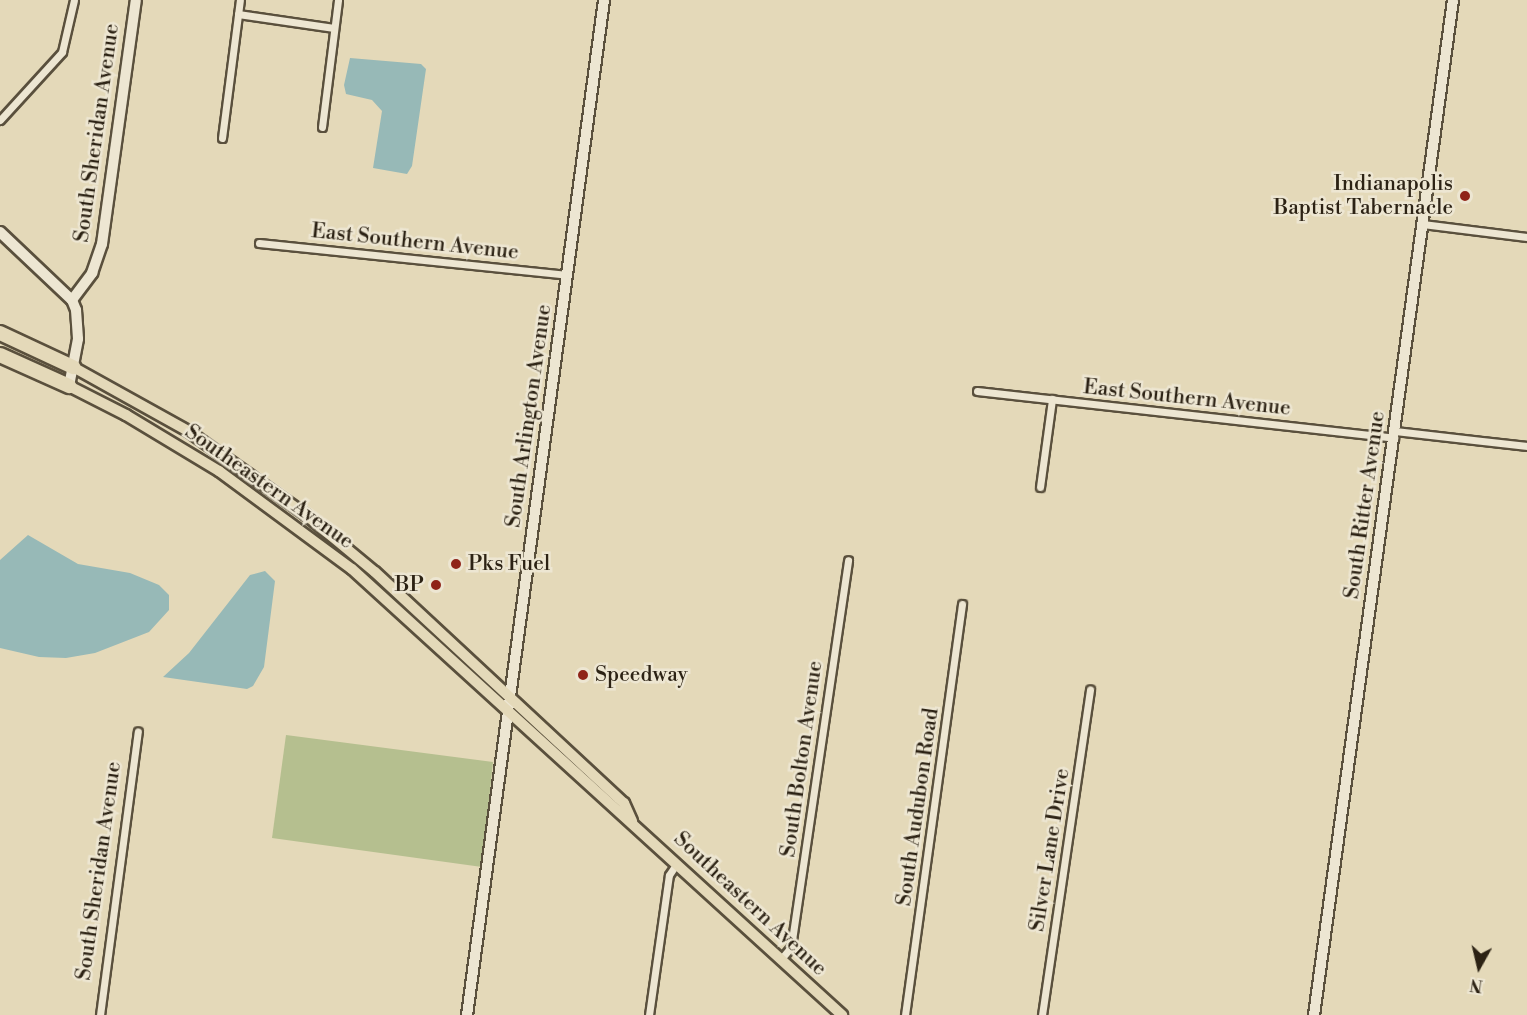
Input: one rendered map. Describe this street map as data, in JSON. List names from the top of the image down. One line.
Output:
{"streets":{"main road":["Southeastern Avenue"],"street":["South Sheridan Avenue","East Southern Avenue","South Arlington Avenue","South Ritter Avenue","South Bolton Avenue","South Audubon Road","Silver Lane Drive"]},"crossings":[["East Southern Avenue","South Arlington Avenue"],["East Southern Avenue","South Ritter Avenue"],["South Arlington Avenue","Southeastern Avenue"],["Southeastern Avenue","South Bolton Avenue"]],"places":["Indianapolis Baptist Tabernacle","Pks Fuel","BP","Speedway"],"north":"bottom"}
